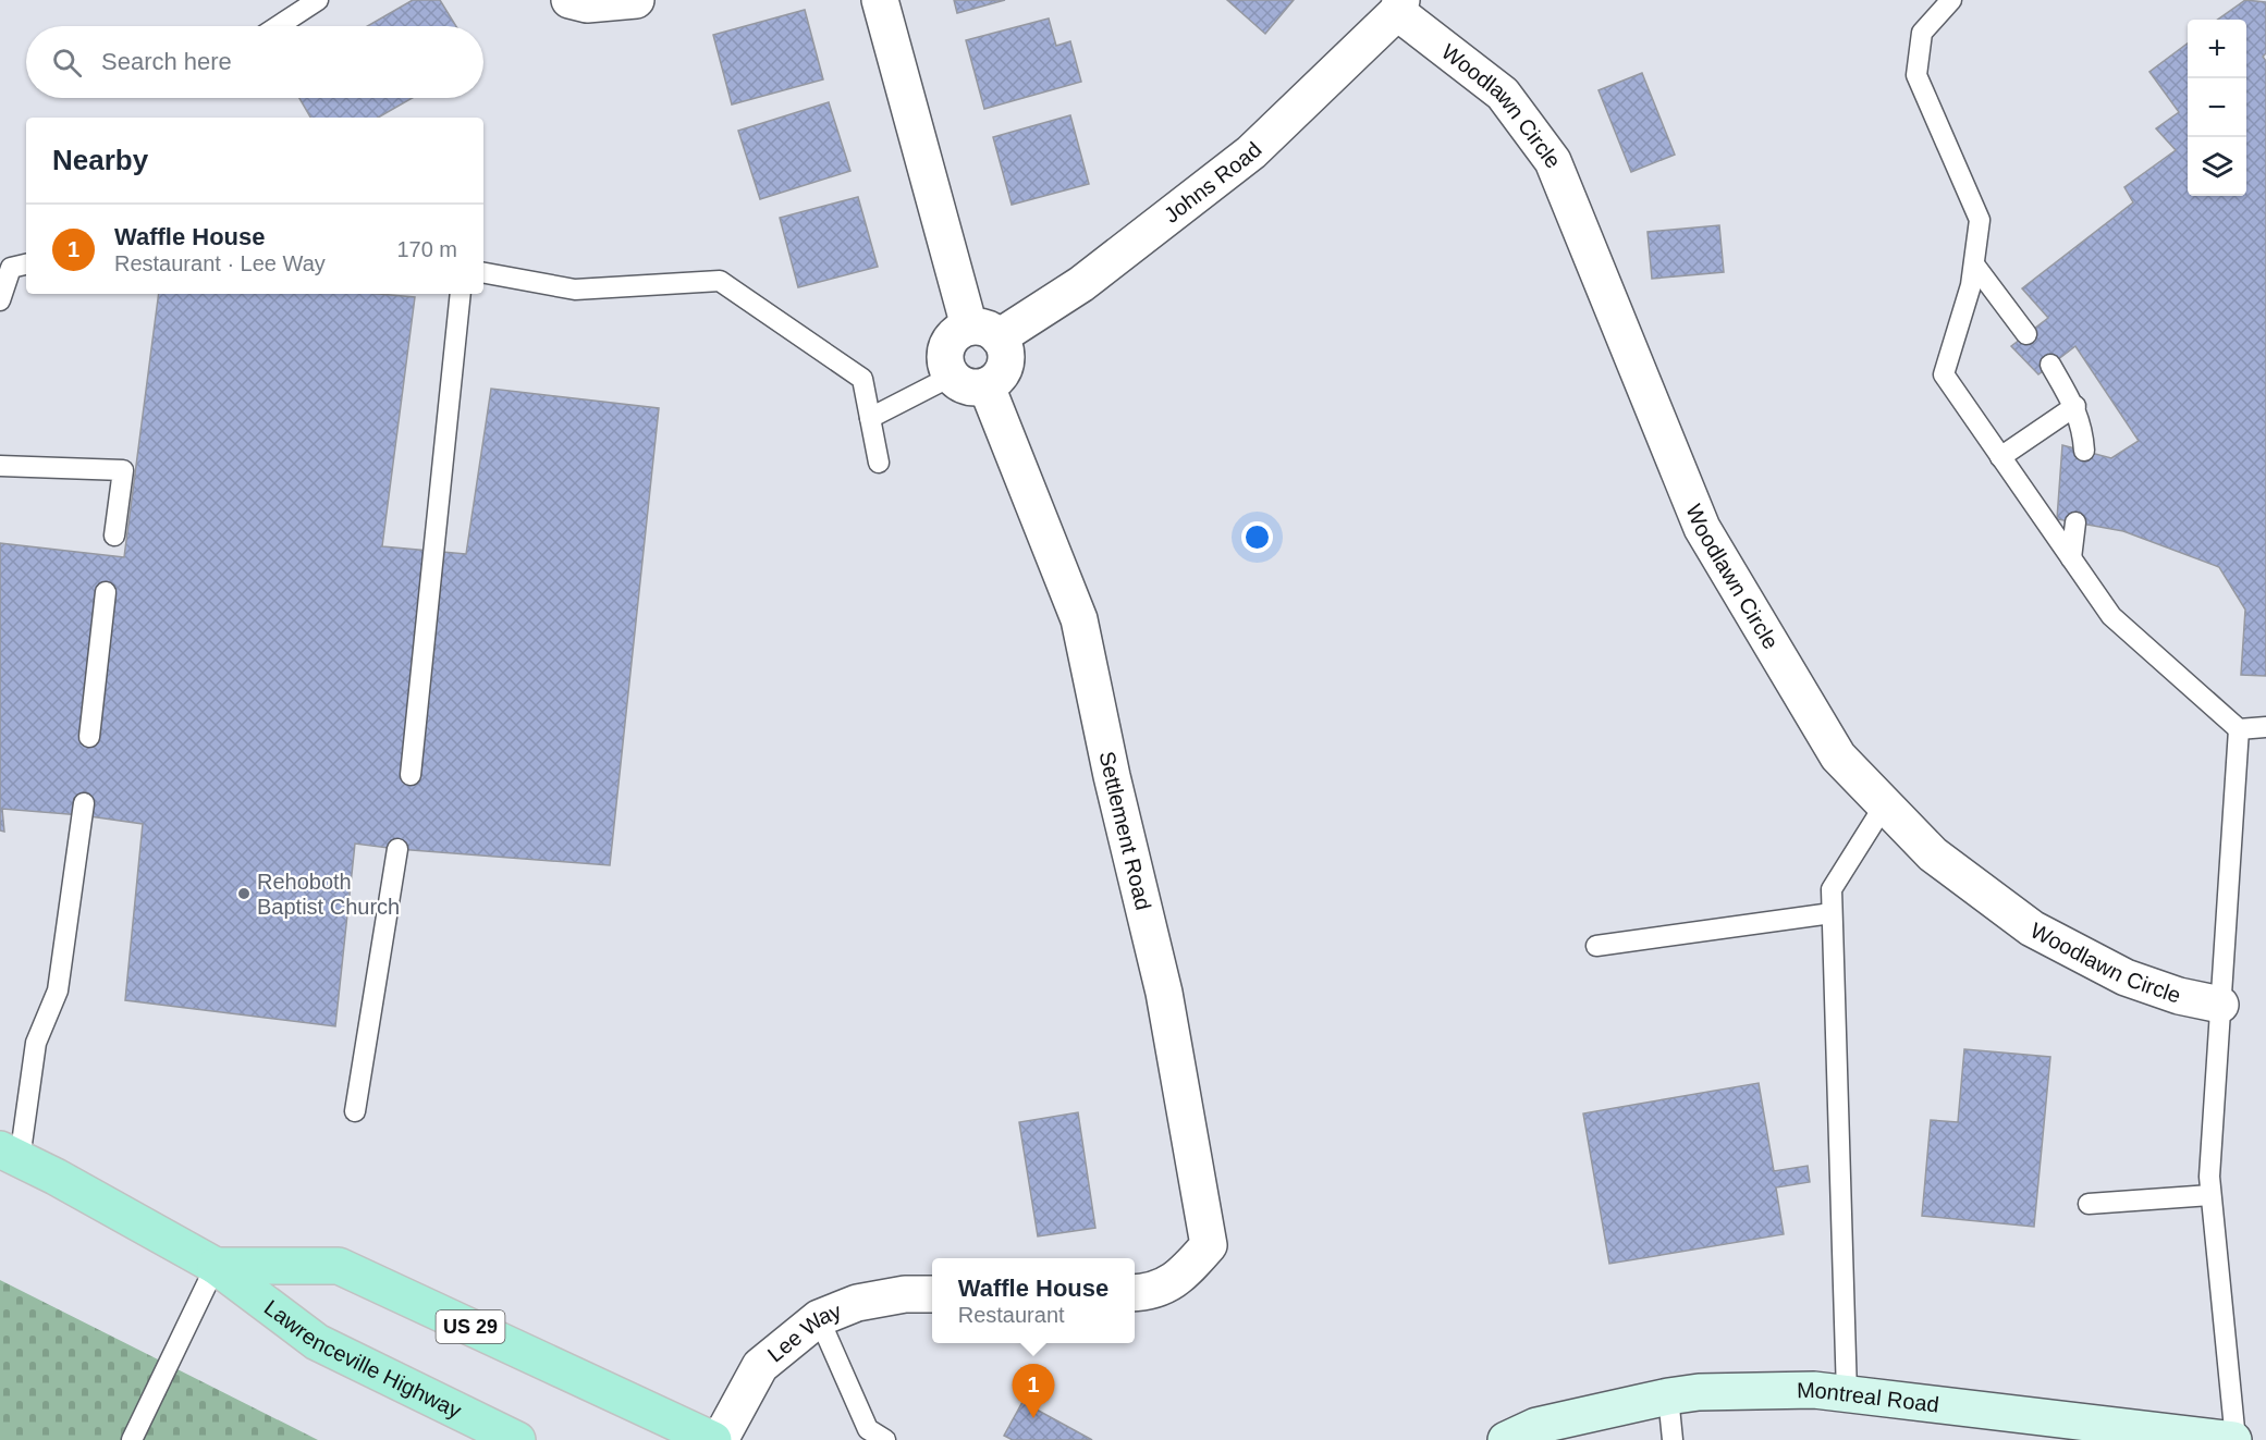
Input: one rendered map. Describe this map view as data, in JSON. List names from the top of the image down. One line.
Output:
{"streets":{"main road":["US 29","Lawrenceville Highway"],"street":["Woodlawn Circle","Johns Road","Settlement Road","Lee Way","Montreal Road"]},"crossings":[["Woodlawn Circle","Johns Road"],["Johns Road","Settlement Road"]],"places":["Rehoboth Baptist Church"],"page":{"map_buttons":["+","−"],"search":"Search here","heading":"Nearby","list":[{"mark":"1","name":"Waffle House","note":"Restaurant · Lee Way","value":"170 m"}],"popup":["Waffle House","Restaurant"],"pins":"1"}}
